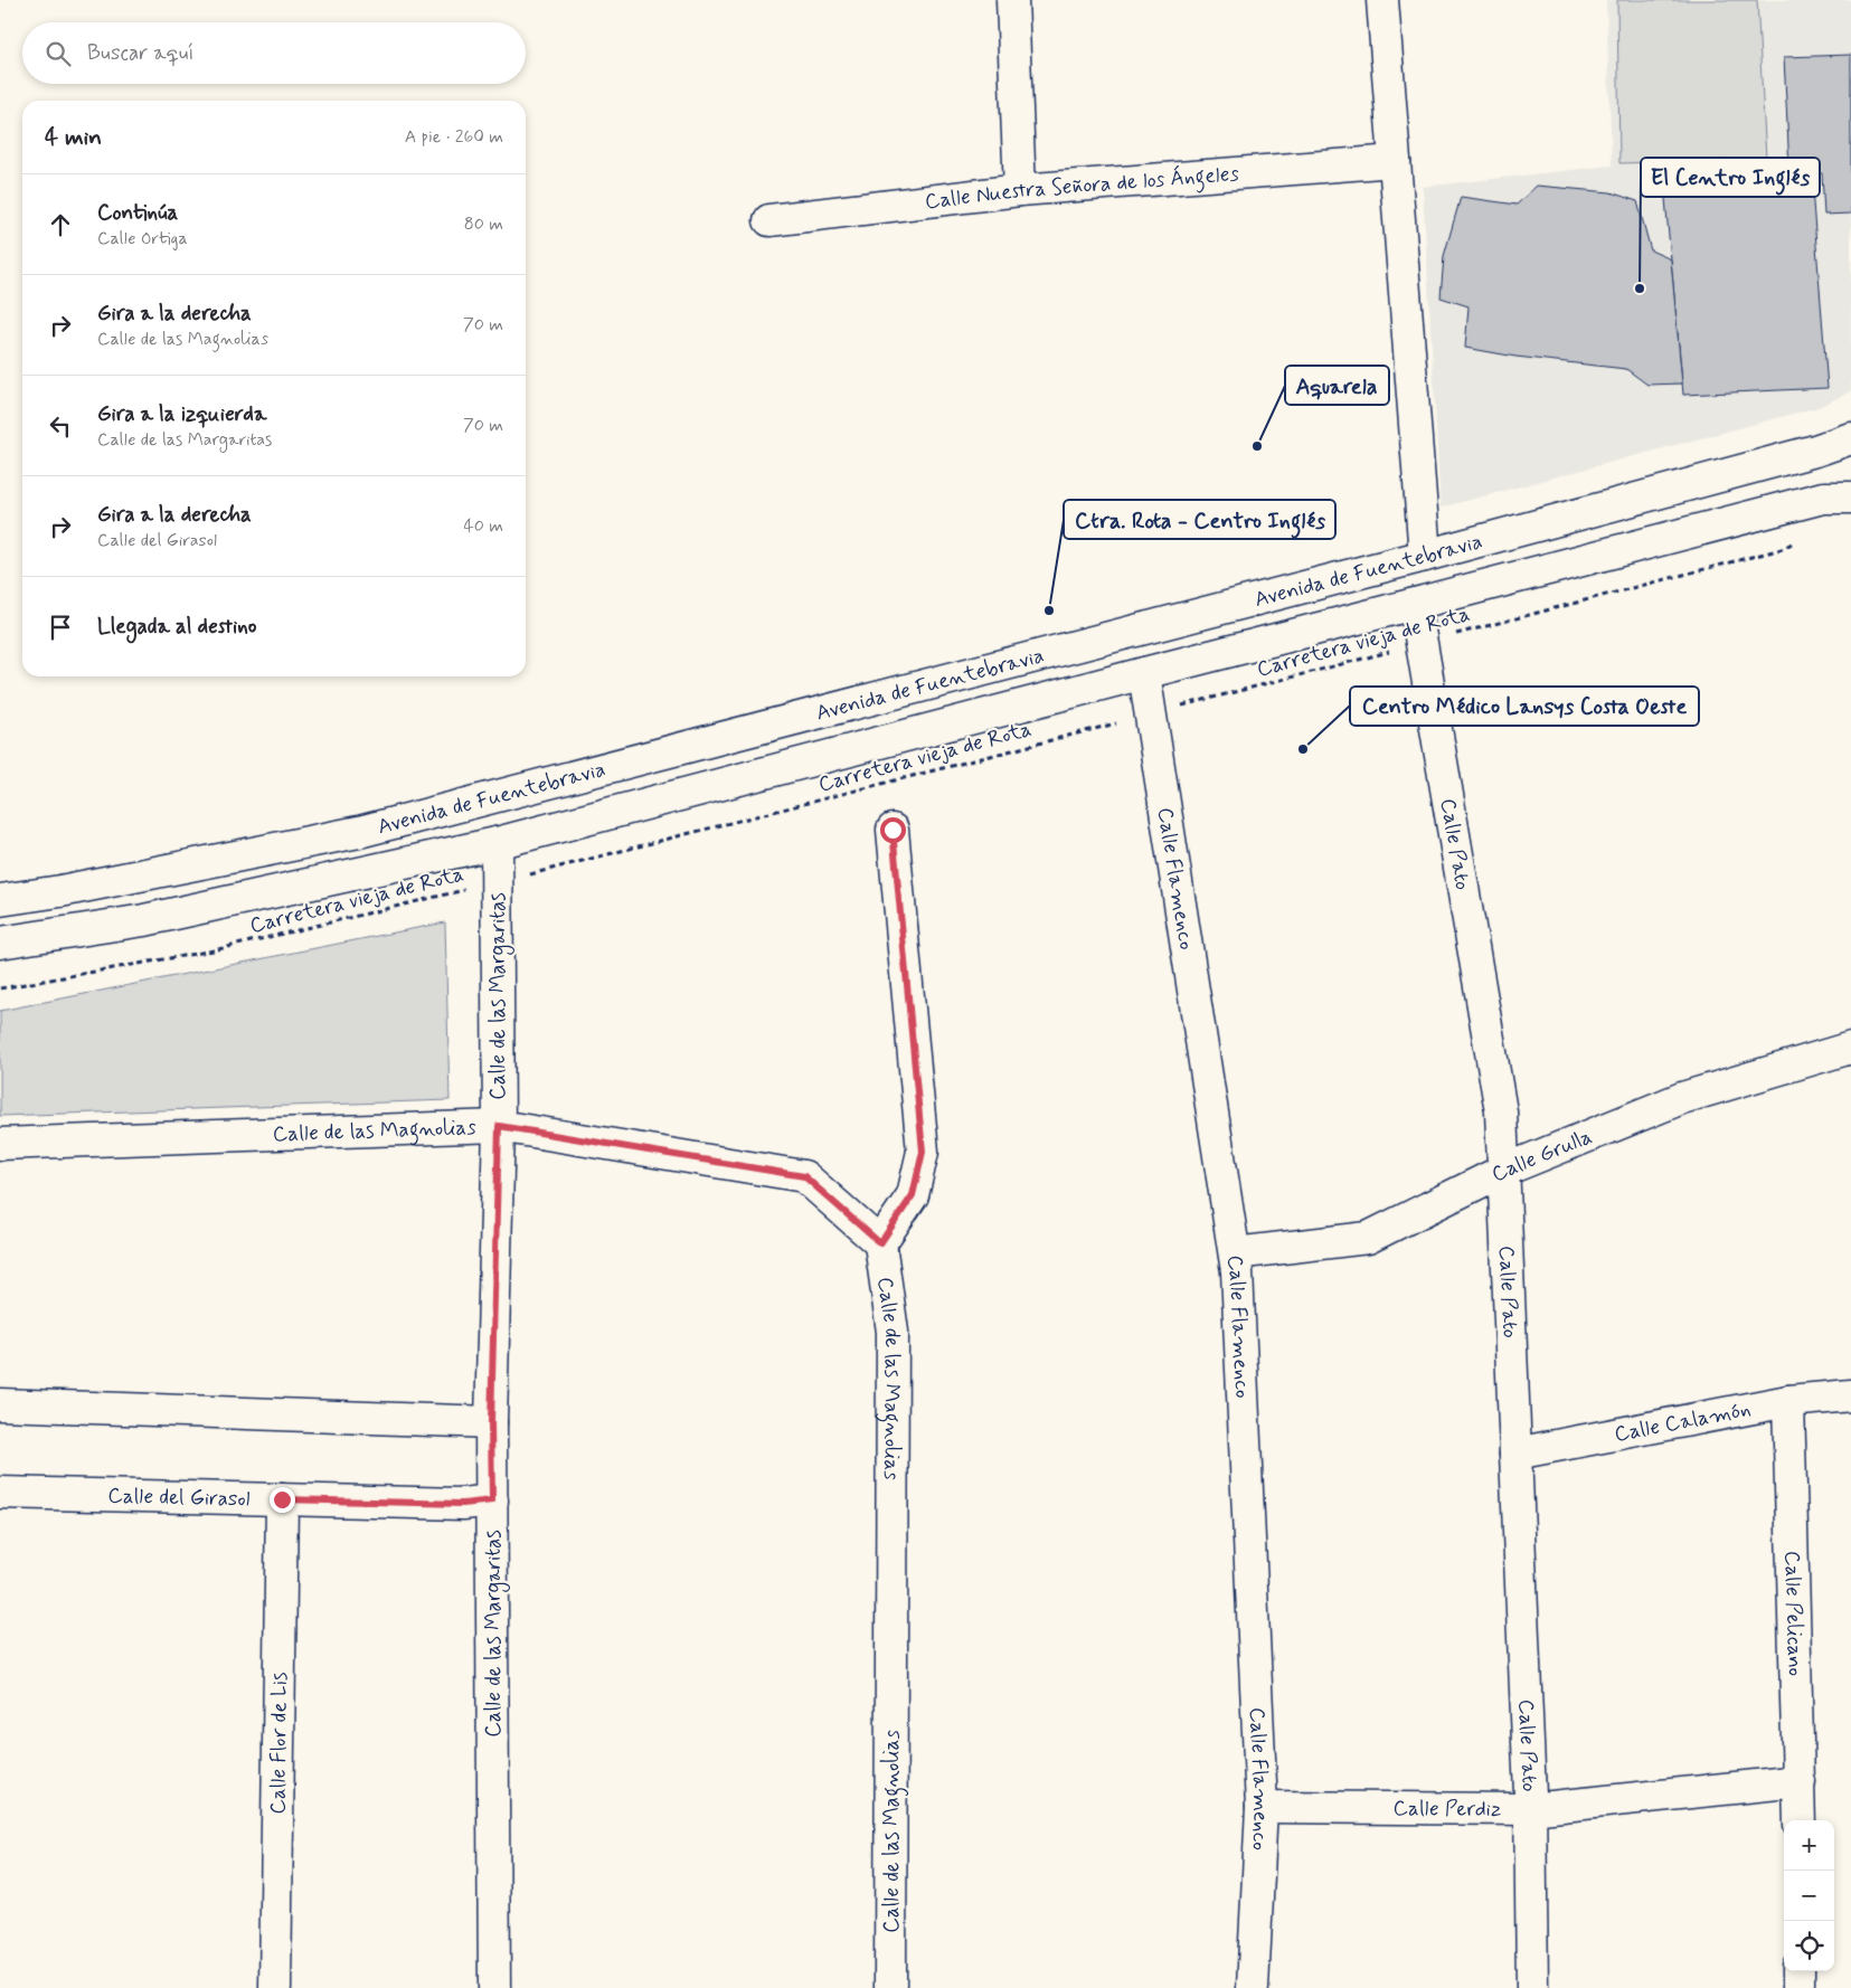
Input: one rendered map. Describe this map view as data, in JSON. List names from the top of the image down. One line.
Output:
{"streets":{"street":["Calle Nuestra Señora de los Ángeles","Avenida de Fuentebravia","Calle Pato","Calle Flamenco","Calle de las Margaritas","Calle de las Magnolias","Calle Grulla","Calle Calamón","Calle del Girasol","Calle Pelicano","Calle Flor de Lis","Calle Perdiz"],"path":["Carretera vieja de Rota"]},"crossings":[["Avenida de Fuentebravia","Calle Pato"],["Avenida de Fuentebravia","Calle Flamenco"],["Avenida de Fuentebravia","Calle de las Margaritas"],["Carretera vieja de Rota","Calle Pato"],["Carretera vieja de Rota","Calle Flamenco"],["Carretera vieja de Rota","Calle de las Margaritas"],["Calle Pato","Calle Grulla"],["Calle Pato","Calle Calamón"],["Calle Pato","Calle Perdiz"],["Calle Flamenco","Calle Grulla"],["Calle Flamenco","Calle Perdiz"],["Calle de las Margaritas","Calle de las Magnolias"],["Calle de las Margaritas","Calle del Girasol"],["Calle Calamón","Calle Pelicano"],["Calle del Girasol","Calle Flor de Lis"],["Calle Pelicano","Calle Perdiz"]],"places":["El Centro Inglés","Aquarela","Ctra. Rota - Centro Inglés","Centro Médico Lansys Costa Oeste"],"page":{"search":"Buscar aquí","heading":["4 min","A pie · 260 m"],"list":[["Continúa","Calle Ortiga","80 m"],["Gira a la derecha","Calle de las Magnolias","70 m"],["Gira a la izquierda","Calle de las Margaritas","70 m"],["Gira a la derecha","Calle del Girasol","40 m"],"Llegada al destino"],"map_buttons":["+","−"]}}
